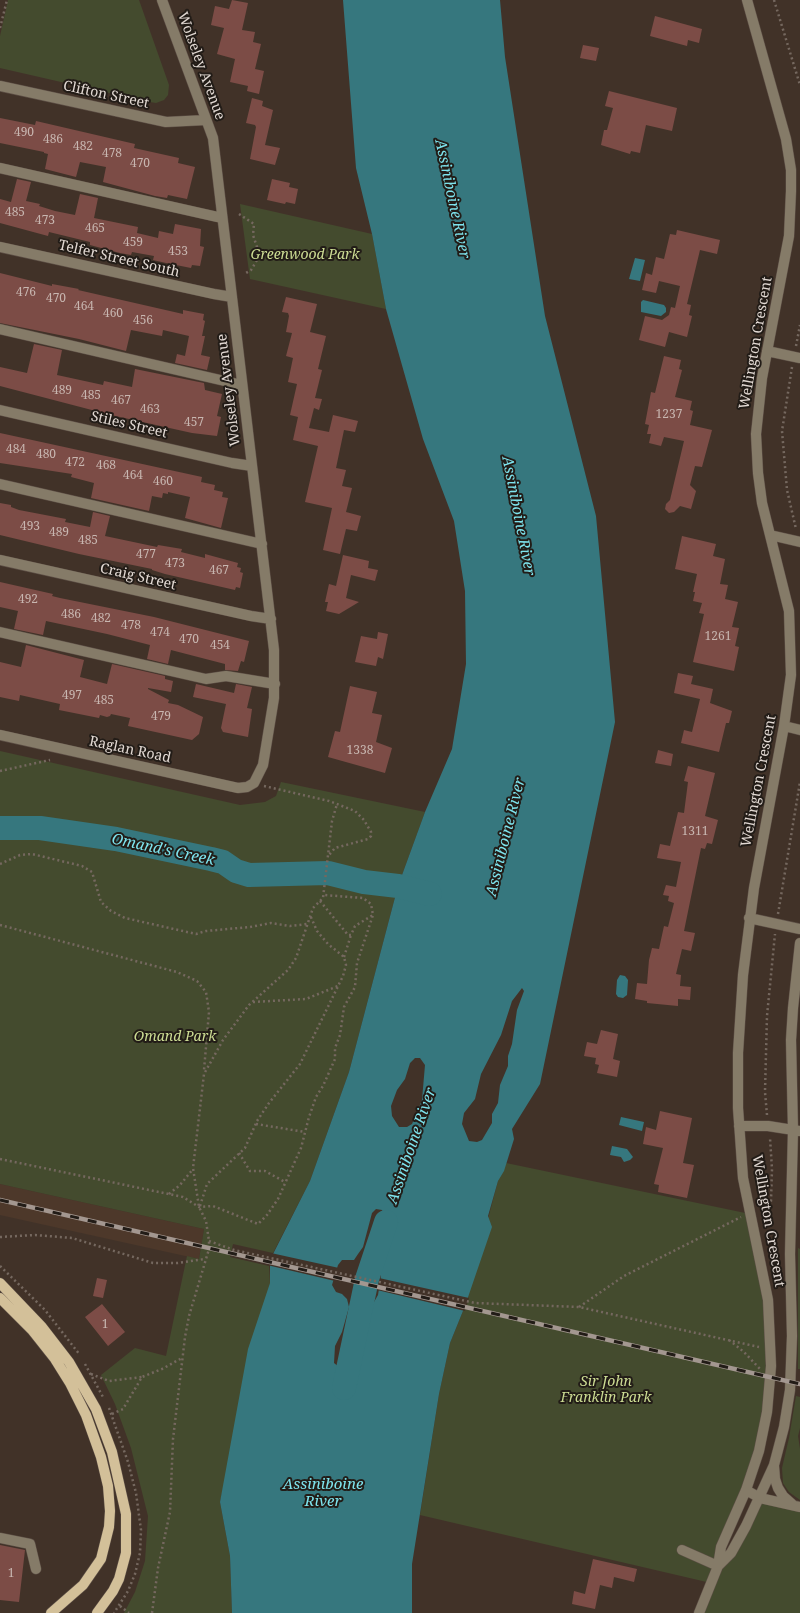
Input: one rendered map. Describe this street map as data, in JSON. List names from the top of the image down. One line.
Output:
{"streets":{"street":["Wolseley Avenue","Clifton Street","Telfer Street South","Wellington Crescent","Stiles Street","Craig Street","Raglan Road"]},"crossings":[["Wolseley Avenue","Clifton Street"],["Wolseley Avenue","Telfer Street South"],["Wolseley Avenue","Stiles Street"],["Wolseley Avenue","Craig Street"],["Wolseley Avenue","Raglan Road"]],"water":["Assiniboine River","Omand's Creek"],"parks":["Greenwood Park","Omand Park","Sir John Franklin Park"],"house_numbers":["490","486","482","478","470","485","473","465","459","453","476","470","464","460","456","489","485","467","463","1237","457","484","480","472","468","464","460","493","489","485","477","473","467","492","486","482","478","474","1261","470","454","497","485","479","1338","1311","1","1"]}
